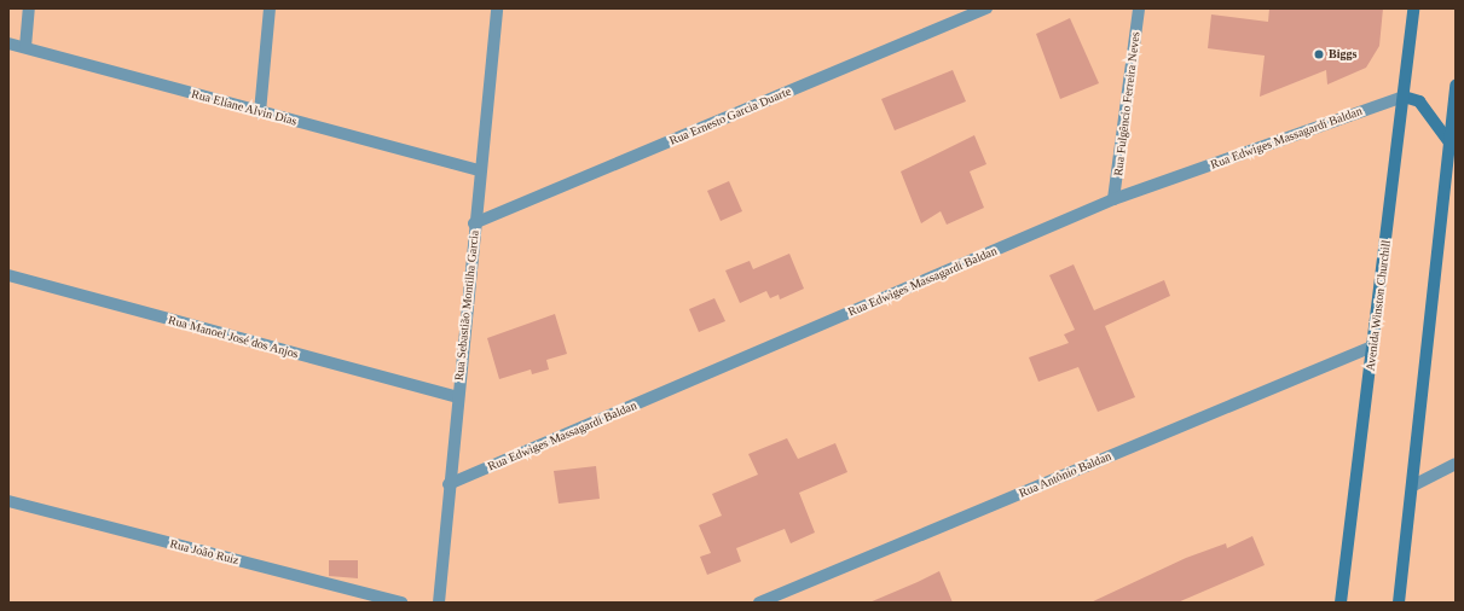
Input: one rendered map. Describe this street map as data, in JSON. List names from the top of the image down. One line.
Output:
{"streets":{"main road":["Avenida Winston Churchill"],"street":["Rua Fulgêncio Ferreira Neves","Rua Eliane Alvin Dias","Rua Ernesto Garcia Duarte","Rua Edwiges Massagardi Baldan","Rua Sebastião Montilha Garcia","Rua Manoel José dos Anjos","Rua Antônio Baldan","Rua João Ruiz"]},"crossings":[["Rua Fulgêncio Ferreira Neves","Rua Edwiges Massagardi Baldan"],["Rua Eliane Alvin Dias","Rua Sebastião Montilha Garcia"],["Rua Ernesto Garcia Duarte","Rua Sebastião Montilha Garcia"],["Rua Edwiges Massagardi Baldan","Rua Sebastião Montilha Garcia"],["Rua Edwiges Massagardi Baldan","Avenida Winston Churchill"],["Rua Sebastião Montilha Garcia","Rua Manoel José dos Anjos"],["Avenida Winston Churchill","Rua Antônio Baldan"]],"places":["Biggs"]}
